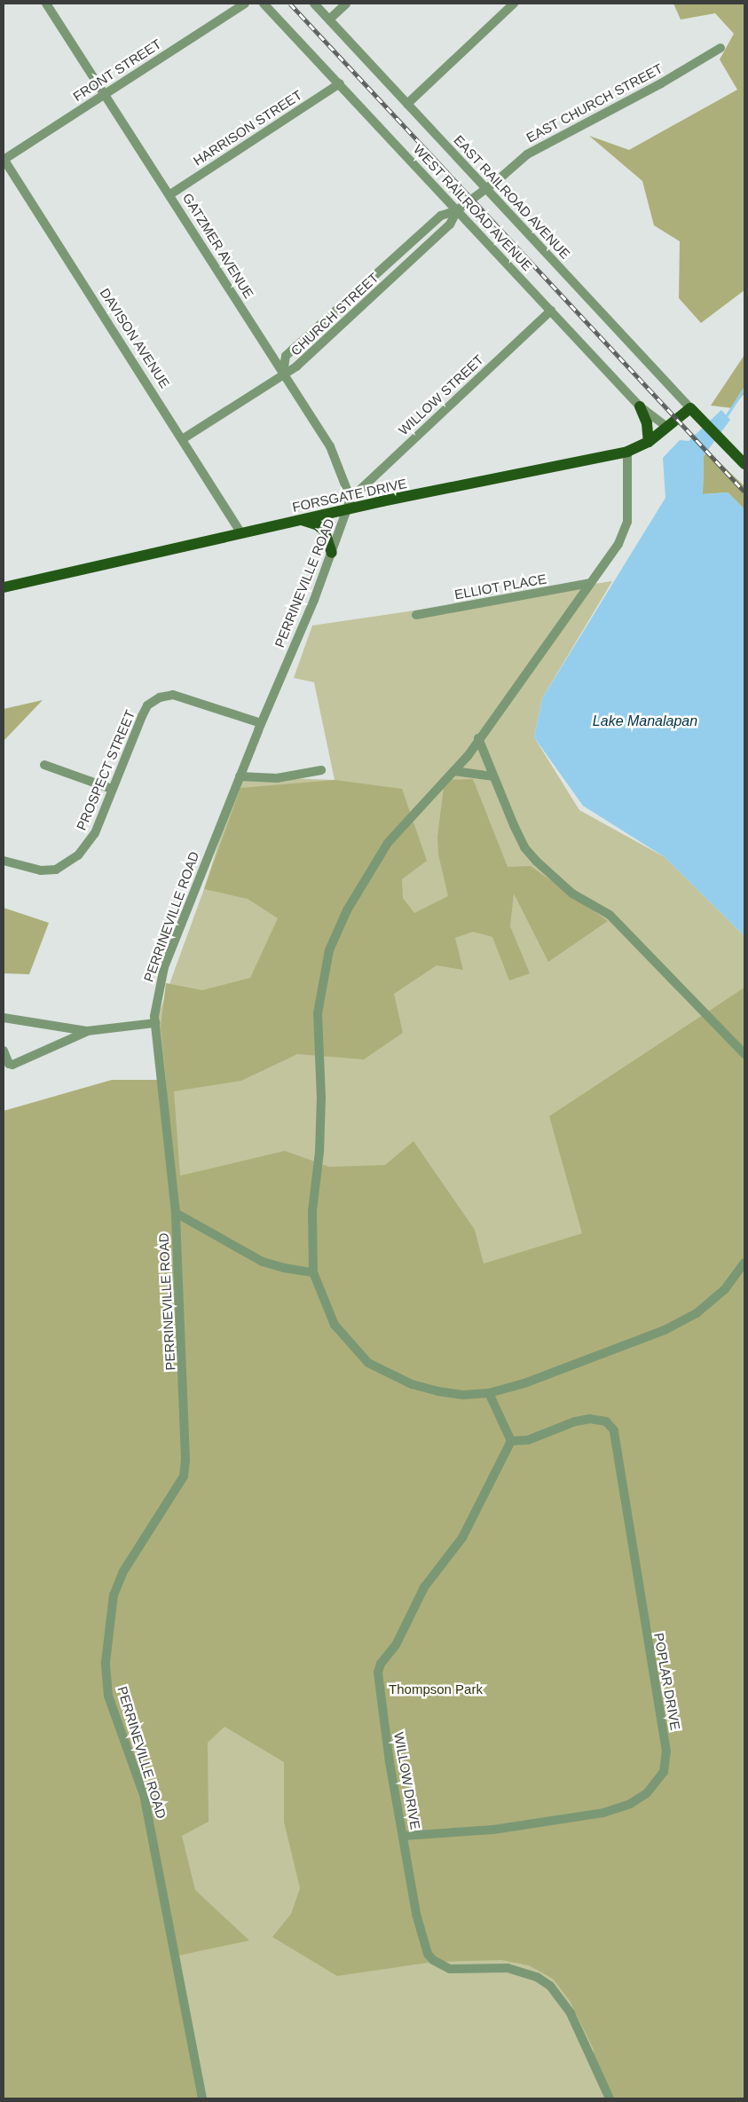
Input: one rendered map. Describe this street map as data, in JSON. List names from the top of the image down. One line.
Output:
{"streets":{"main road":["FORSGATE DRIVE"],"street":["FRONT STREET","EAST CHURCH STREET","HARRISON STREET","EAST RAILROAD AVENUE","WEST RAILROAD AVENUE","GATZMER AVENUE","CHURCH STREET","DAVISON AVENUE","WILLOW STREET","PERRINEVILLE ROAD","ELLIOT PLACE","PROSPECT STREET","POPLAR DRIVE","WILLOW DRIVE"]},"crossings":[["FRONT STREET","GATZMER AVENUE"],["FRONT STREET","DAVISON AVENUE"],["EAST CHURCH STREET","EAST RAILROAD AVENUE"],["EAST CHURCH STREET","CHURCH STREET"],["HARRISON STREET","WEST RAILROAD AVENUE"],["HARRISON STREET","GATZMER AVENUE"],["EAST RAILROAD AVENUE","CHURCH STREET"],["EAST RAILROAD AVENUE","FORSGATE DRIVE"],["WEST RAILROAD AVENUE","CHURCH STREET"],["WEST RAILROAD AVENUE","WILLOW STREET"],["WEST RAILROAD AVENUE","FORSGATE DRIVE"],["GATZMER AVENUE","CHURCH STREET"],["GATZMER AVENUE","WILLOW STREET"],["GATZMER AVENUE","FORSGATE DRIVE"],["GATZMER AVENUE","PERRINEVILLE ROAD"],["DAVISON AVENUE","FORSGATE DRIVE"],["WILLOW STREET","FORSGATE DRIVE"],["WILLOW STREET","PERRINEVILLE ROAD"],["FORSGATE DRIVE","PERRINEVILLE ROAD"],["PERRINEVILLE ROAD","PROSPECT STREET"],["POPLAR DRIVE","WILLOW DRIVE"]],"water":["Lake Manalapan"],"parks":["Thompson Park"]}
